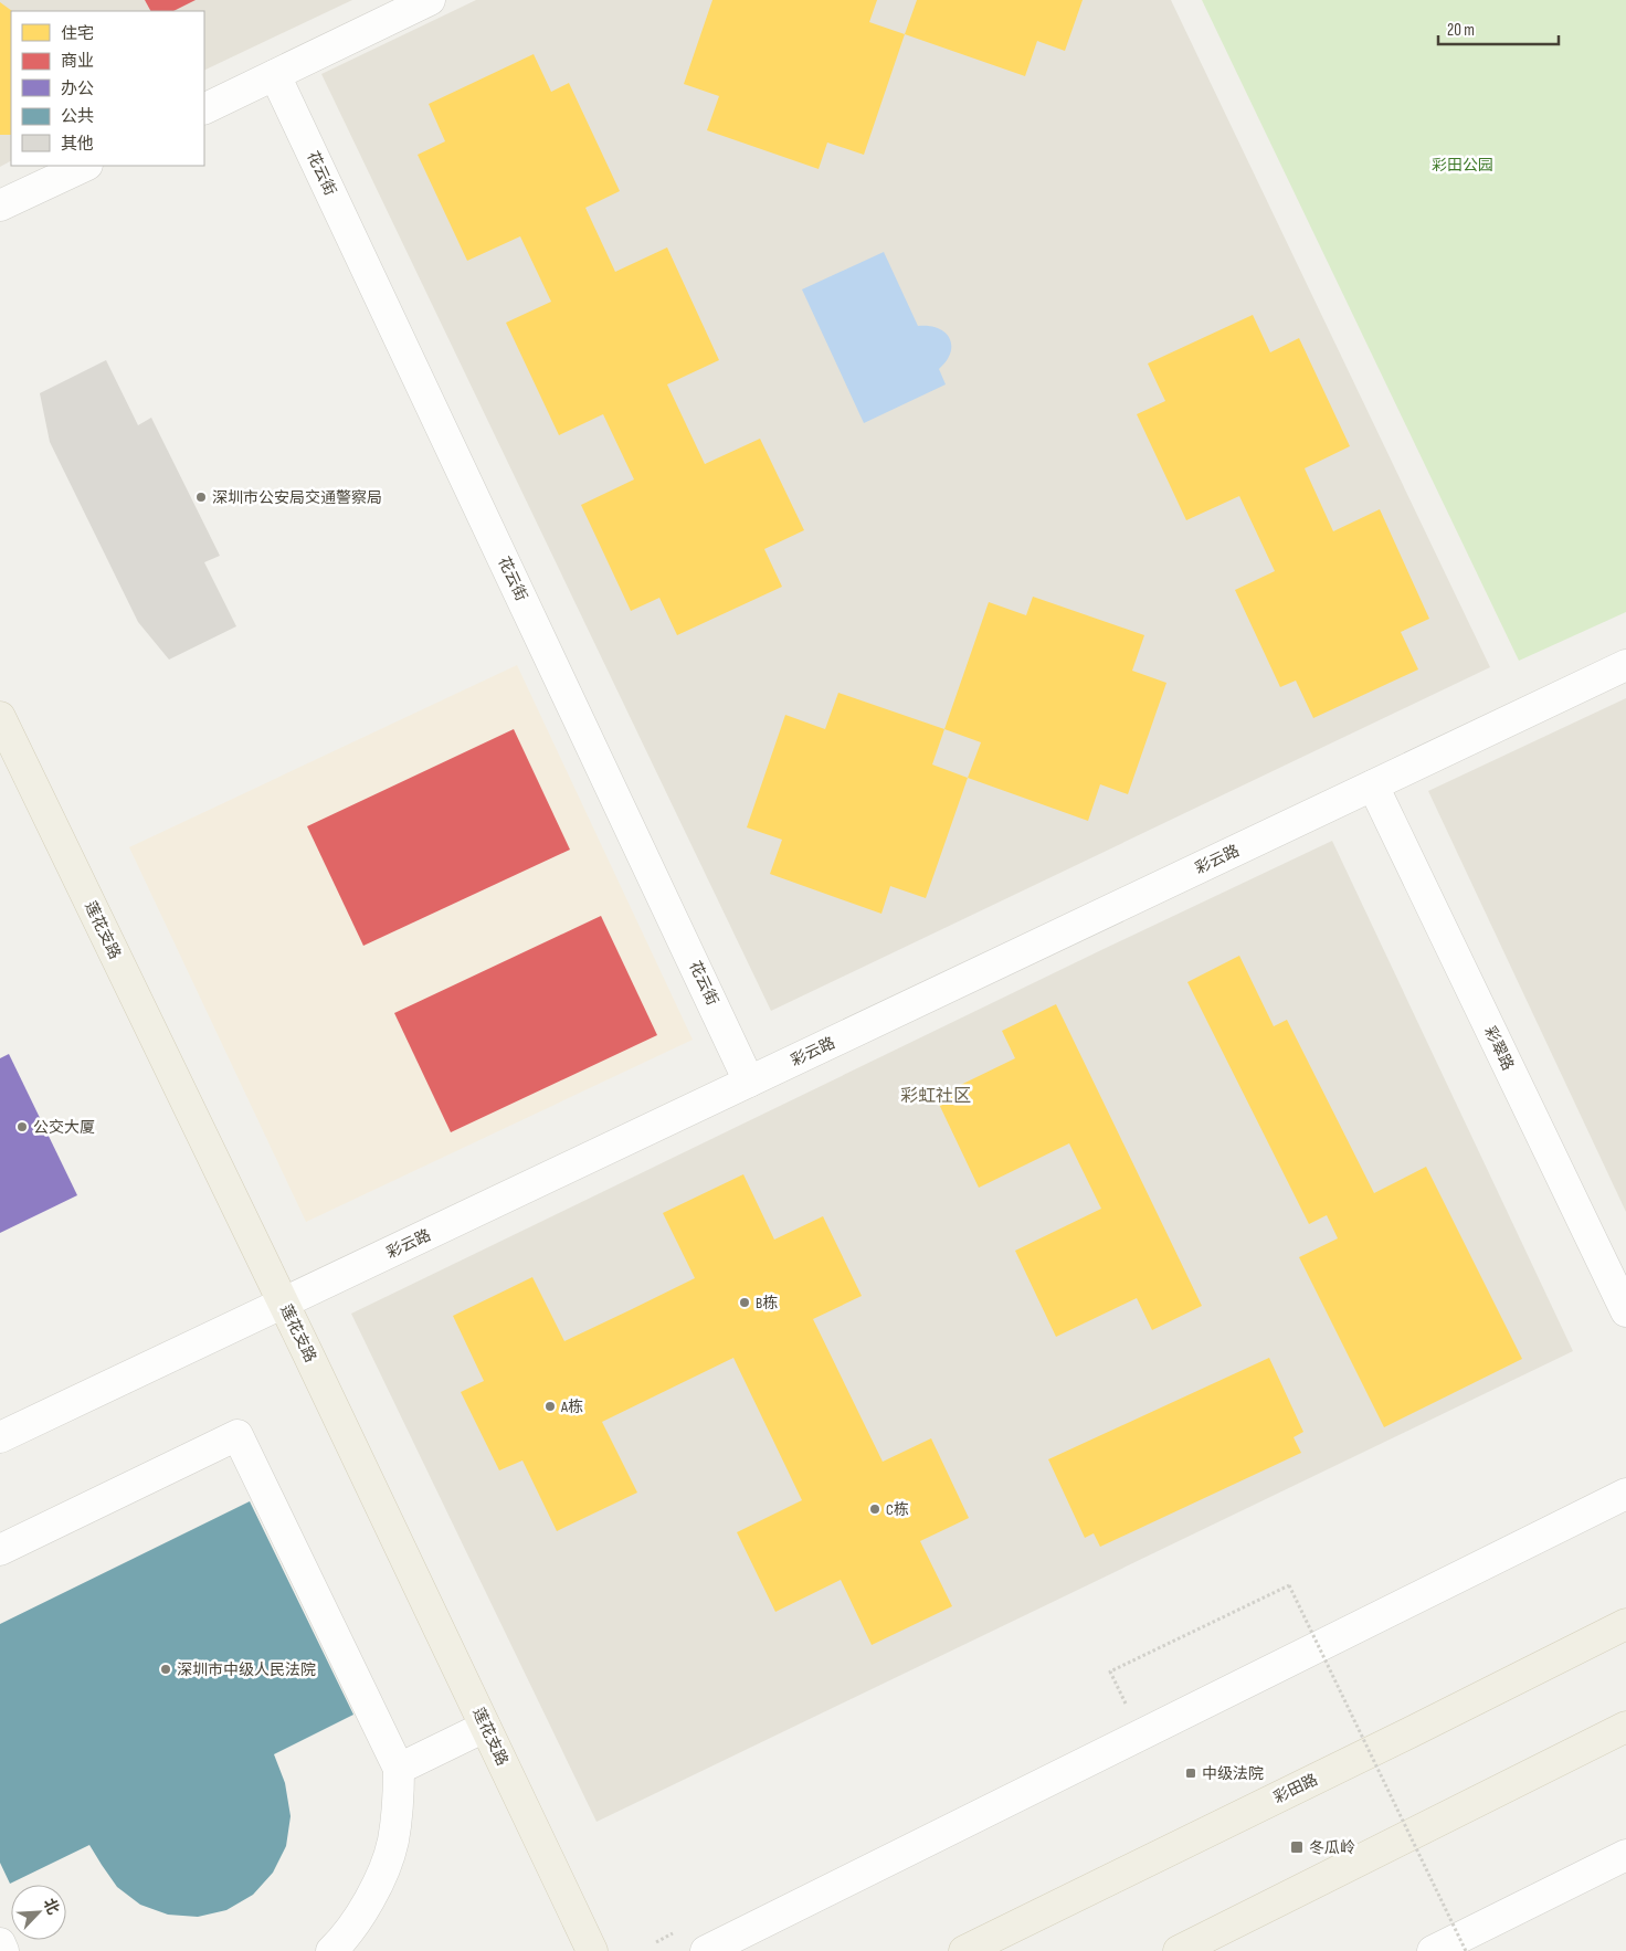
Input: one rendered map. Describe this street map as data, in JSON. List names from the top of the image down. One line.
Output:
{"streets":{"main road":["莲花支路","彩田路"],"street":["花云街","彩云路","彩翠路"]},"crossings":[["花云街","彩云路"],["彩云路","莲花支路"],["彩云路","彩翠路"]],"districts":["彩虹社区"],"parks":["彩田公园"],"places":{"other":["深圳市公安局交通警察局","公交大厦","B栋","A栋","C栋","深圳市中级人民法院"],"transit":["中级法院","冬瓜岭"]},"legend":["住宅","商业","办公","公共","其他"],"scale_bar":"20 m","north":"top right"}
